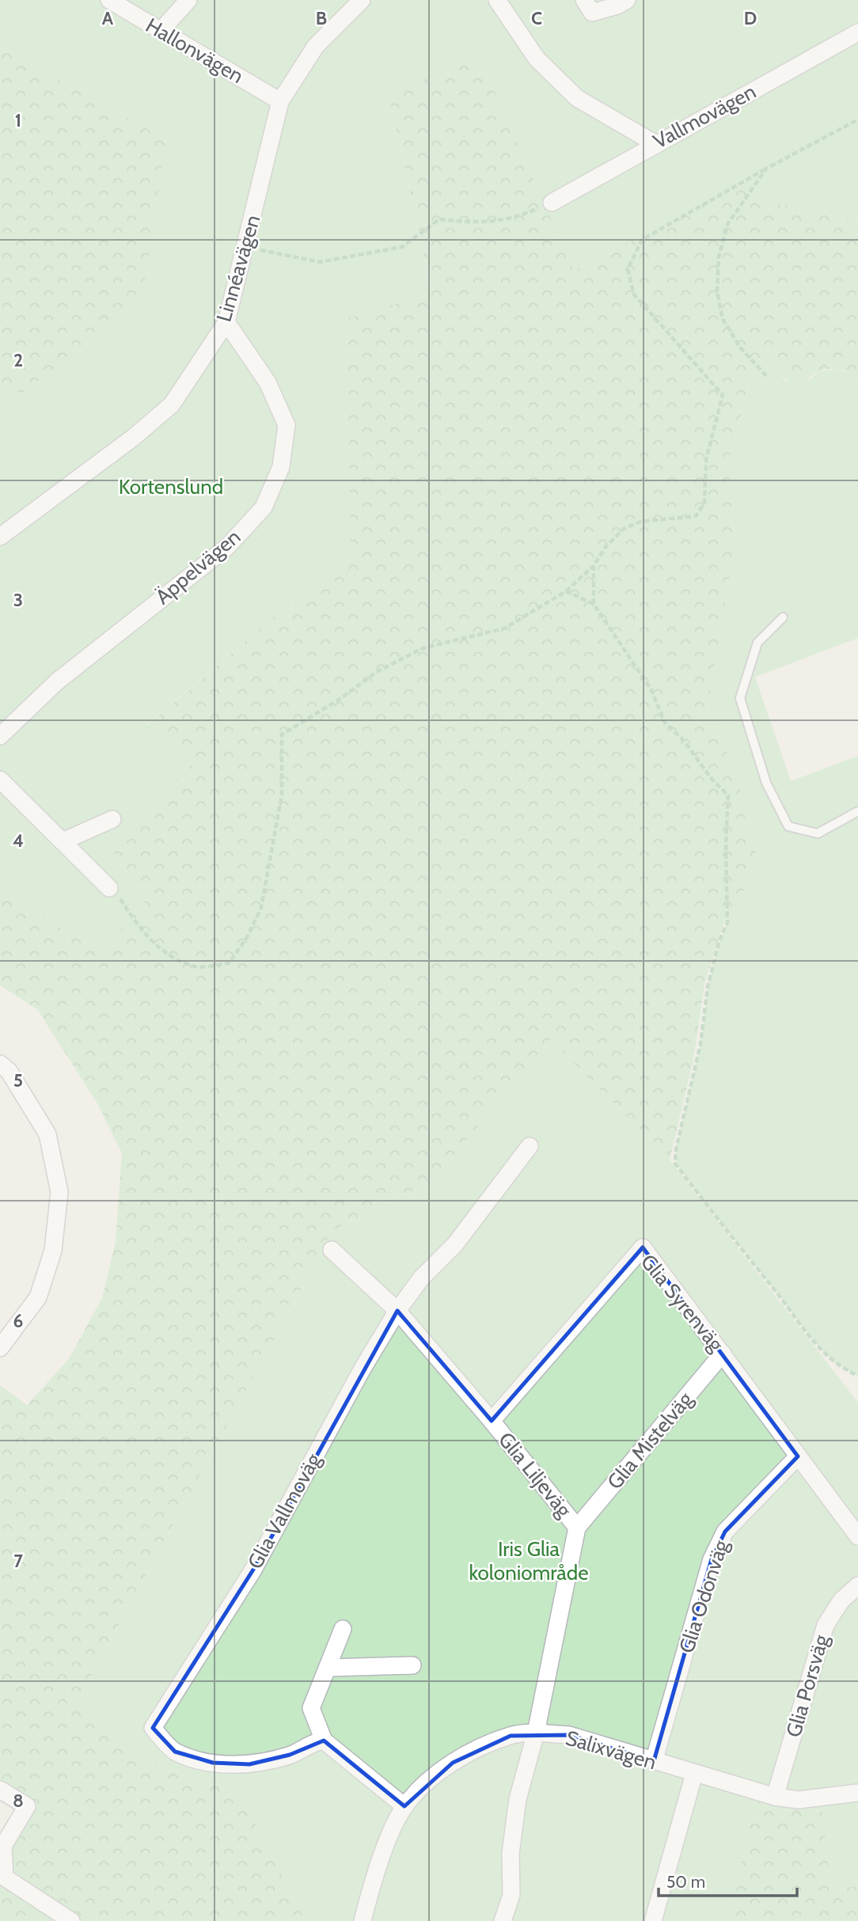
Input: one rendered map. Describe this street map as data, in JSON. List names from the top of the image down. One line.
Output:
{"streets":{"street":["Hallonvägen","Vallmovägen","Linnéavägen","Äppelvägen","Glia Syrenväg","Glia Mistelväg","Glia Liljeväg","Glia Vallmoväg","Glia Odonväg","Glia Porsväg","Salixvägen"]},"crossings":[["Hallonvägen","Linnéavägen"],["Linnéavägen","Äppelvägen"],["Glia Syrenväg","Glia Mistelväg"],["Glia Syrenväg","Glia Liljeväg"],["Glia Syrenväg","Glia Odonväg"],["Glia Mistelväg","Glia Liljeväg"],["Glia Liljeväg","Glia Vallmoväg"],["Glia Liljeväg","Salixvägen"],["Glia Odonväg","Salixvägen"],["Glia Porsväg","Salixvägen"]],"parks":["Kortenslund","Iris Glia koloniområde"],"scale_bar":"50 m","grid":{"columns":["A","B","C","D"],"rows":["1","2","3","4","5","6","7","8"]}}
